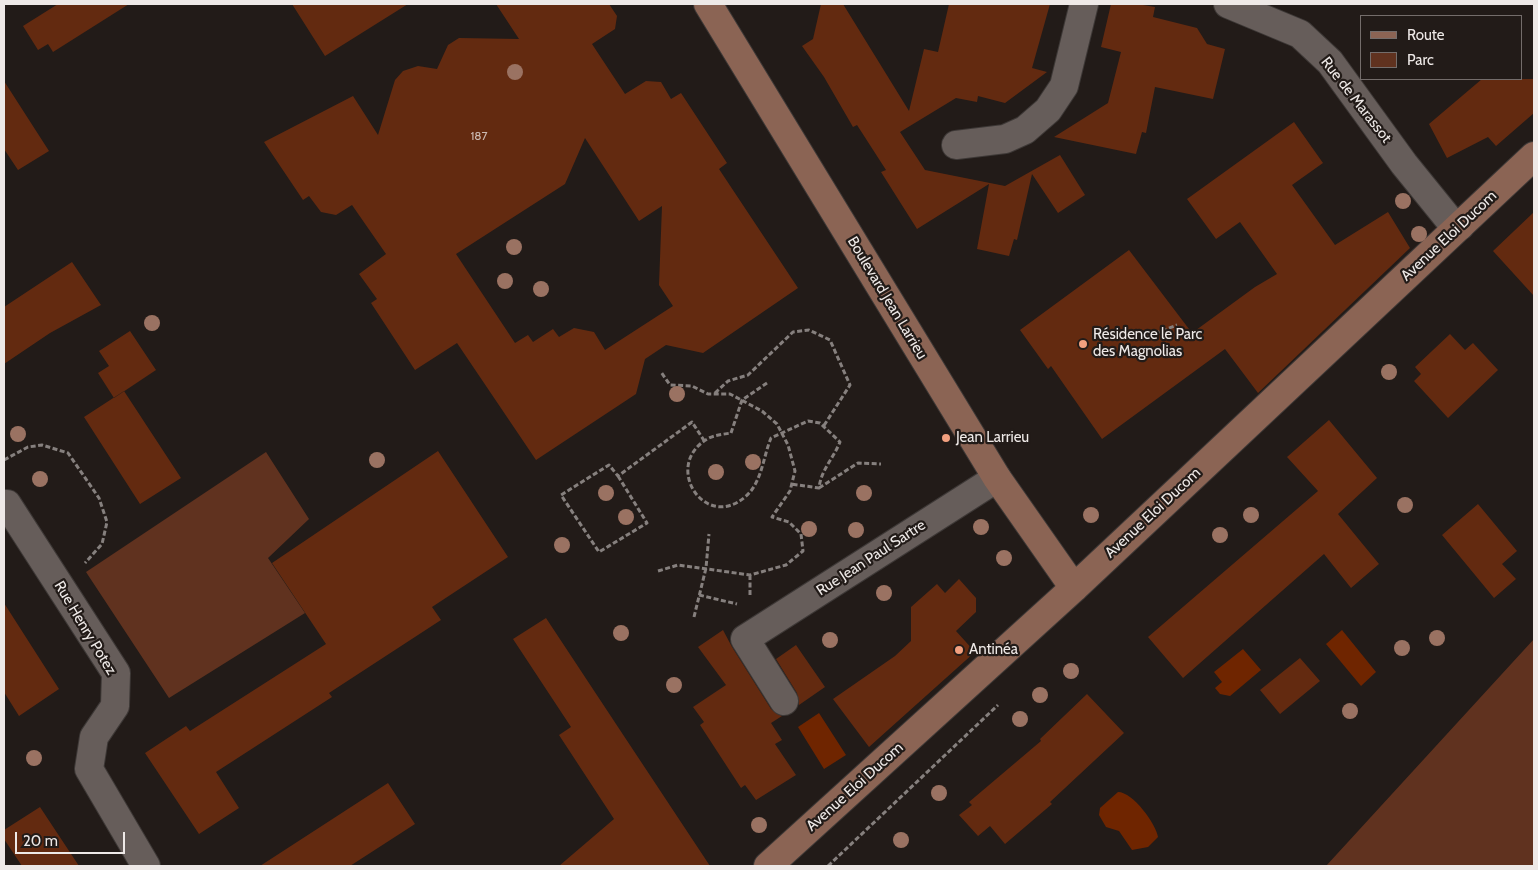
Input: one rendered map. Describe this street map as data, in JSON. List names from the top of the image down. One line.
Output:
{"streets":{"street":["Rue de Marassot","Avenue Eloi Ducom","Boulevard Jean Larrieu","Rue Jean Paul Sartre","Rue Henry Potez"]},"crossings":[["Rue de Marassot","Avenue Eloi Ducom"],["Avenue Eloi Ducom","Boulevard Jean Larrieu"],["Boulevard Jean Larrieu","Rue Jean Paul Sartre"]],"places":["Résidence le Parc des Magnolias","Jean Larrieu","Antinéa"],"house_numbers":["187"],"legend":["Route","Parc"],"scale_bar":"20 m"}
